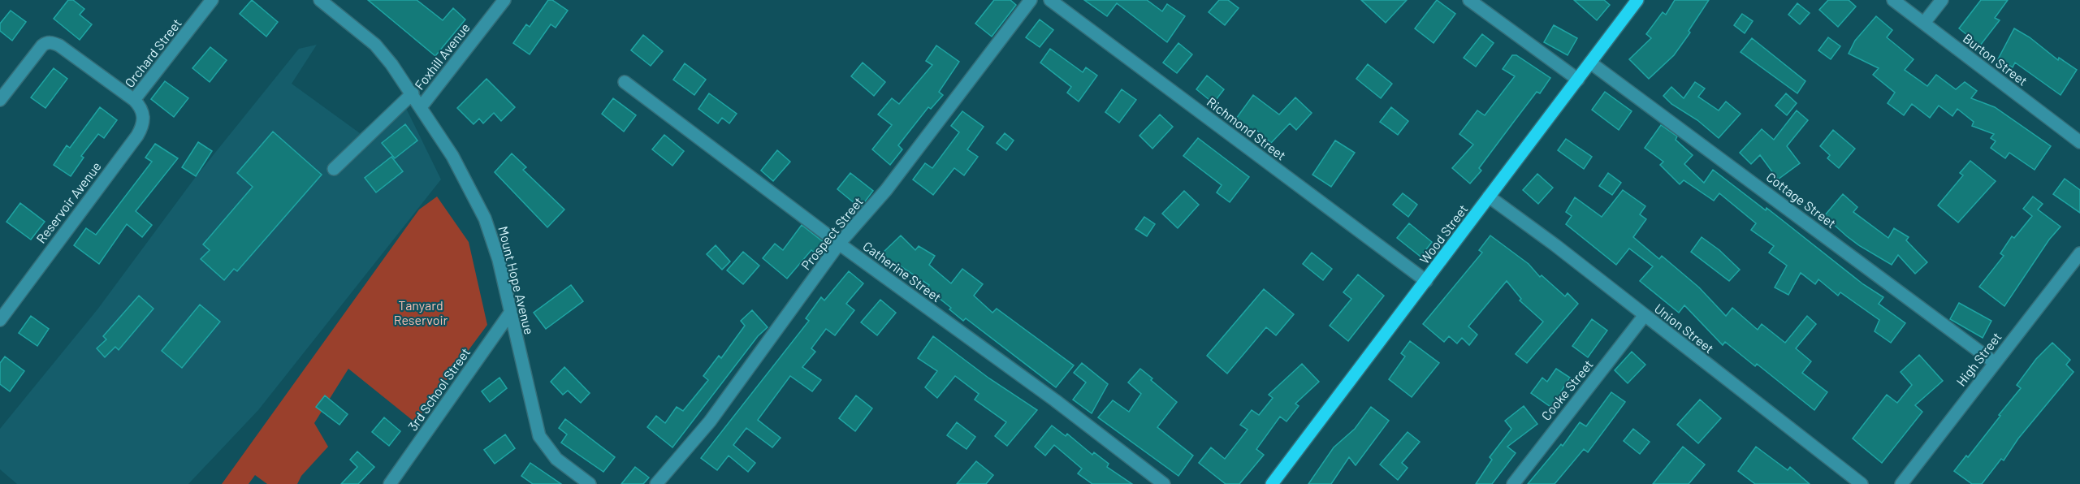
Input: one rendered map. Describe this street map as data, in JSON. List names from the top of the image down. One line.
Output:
{"streets":{"main road":["Wood Street"],"street":["Orchard Street","Foxhill Avenue","Burton Street","Richmond Street","Cottage Street","Reservoir Avenue","Prospect Street","Catherine Street","Mount Hope Avenue","Union Street","High Street","3rd School Street","Cooke Street"]},"crossings":[["Orchard Street","Reservoir Avenue"],["Foxhill Avenue","Mount Hope Avenue"],["Richmond Street","Wood Street"],["Cottage Street","Wood Street"],["Cottage Street","High Street"],["Prospect Street","Catherine Street"],["Wood Street","Union Street"],["Mount Hope Avenue","3rd School Street"],["Union Street","Cooke Street"]],"parks":["Tanyard Reservoir"]}
